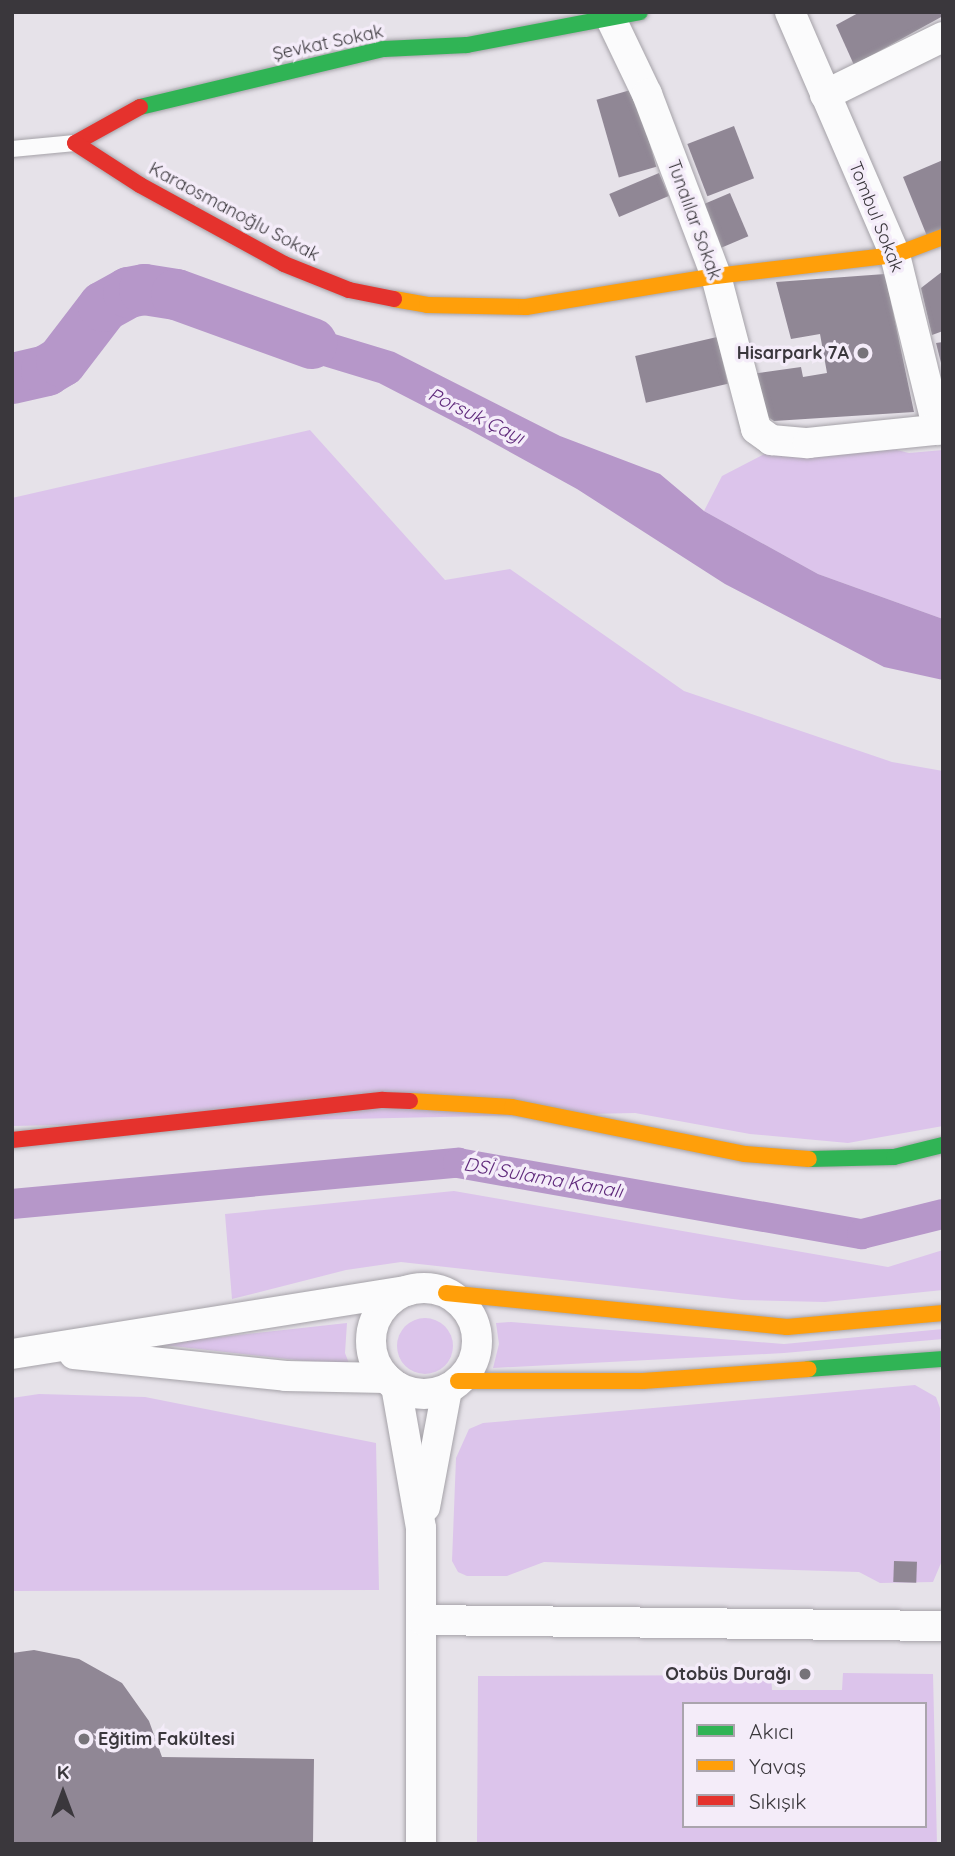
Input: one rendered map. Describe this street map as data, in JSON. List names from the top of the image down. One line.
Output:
{"streets":{"street":["Şevkat Sokak","Karaosmanoğlu Sokak","Tombul Sokak","Tunalılar Sokak"]},"crossings":[["Şevkat Sokak","Karaosmanoğlu Sokak"],["Şevkat Sokak","Tunalılar Sokak"],["Karaosmanoğlu Sokak","Tombul Sokak"],["Karaosmanoğlu Sokak","Tunalılar Sokak"],["Tombul Sokak","Tunalılar Sokak"]],"water":["Porsuk Çayı","DSİ Sulama Kanalı"],"places":["Hisarpark 7A","Otobüs Durağı","Eğitim Fakültesi"],"legend":["Akıcı","Yavaş","Sıkışık"],"north":"top"}
